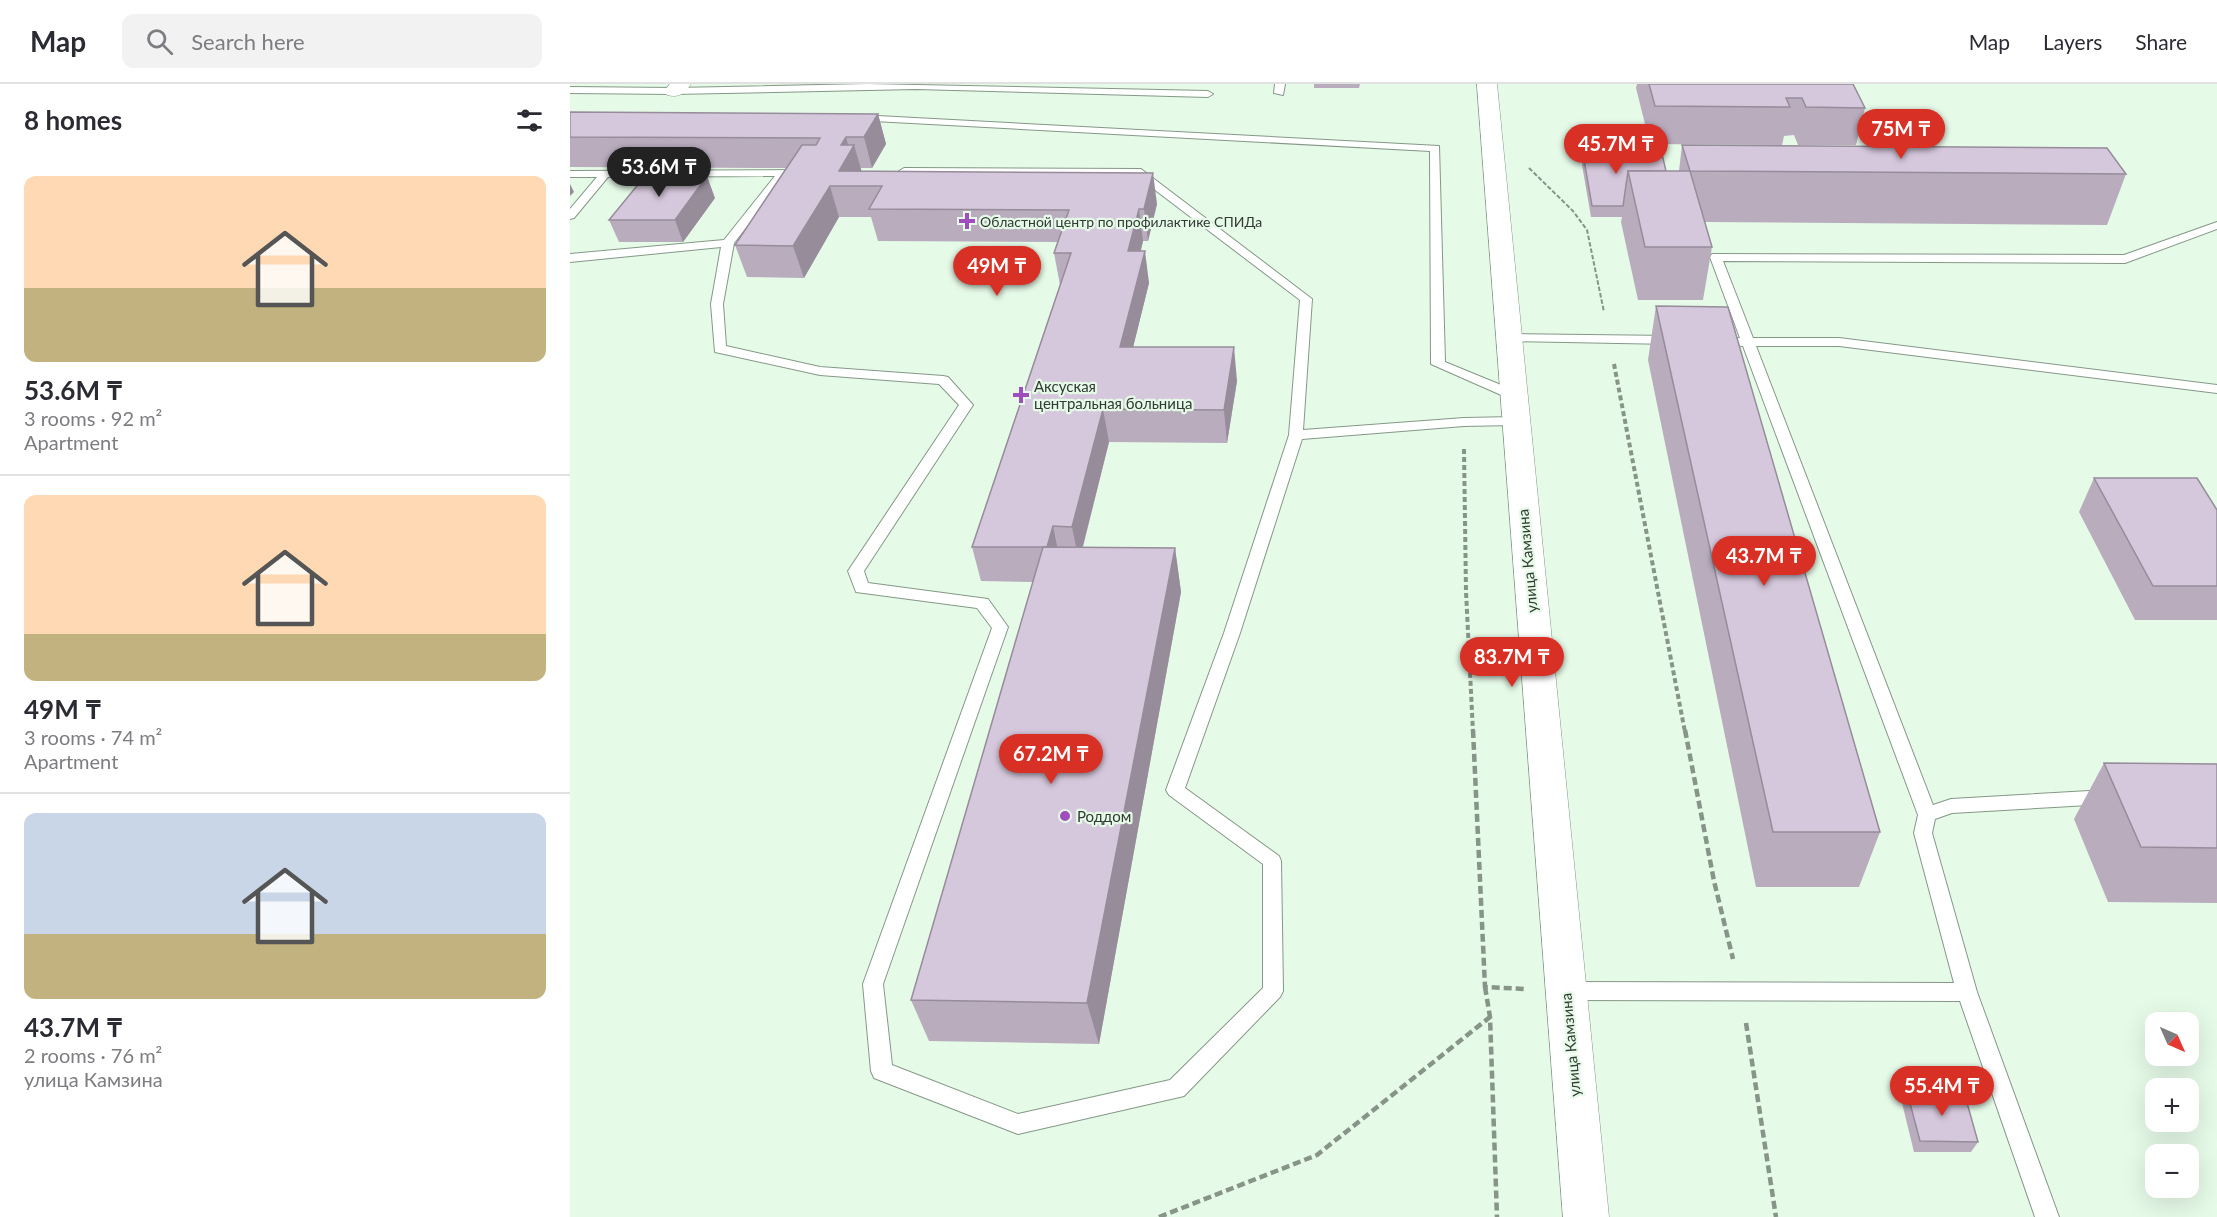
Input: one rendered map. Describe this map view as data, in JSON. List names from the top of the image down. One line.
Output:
{"streets":{"street":["улица Камзина"]},"places":{"health":["Областной центр по профилактике СПИДа","Аксуская центральная больница"],"other":["Роддом"]},"north":"bottom right","page":{"header":"Map","search":"Search here","nav":["Map","Layers","Share"],"heading":"8 homes","price":["75M ₸","45.7M ₸","53.6M ₸","49M ₸","43.7M ₸","83.7M ₸","67.2M ₸","55.4M ₸"],"list":[{"name":"53.6M ₸","note":"3 rooms · 92 m² · Apartment"},{"name":"49M ₸","note":"3 rooms · 74 m² · Apartment"},{"name":"43.7M ₸","note":"2 rooms · 76 m² · улица Камзина"}],"map_buttons":["+","−"]}}
